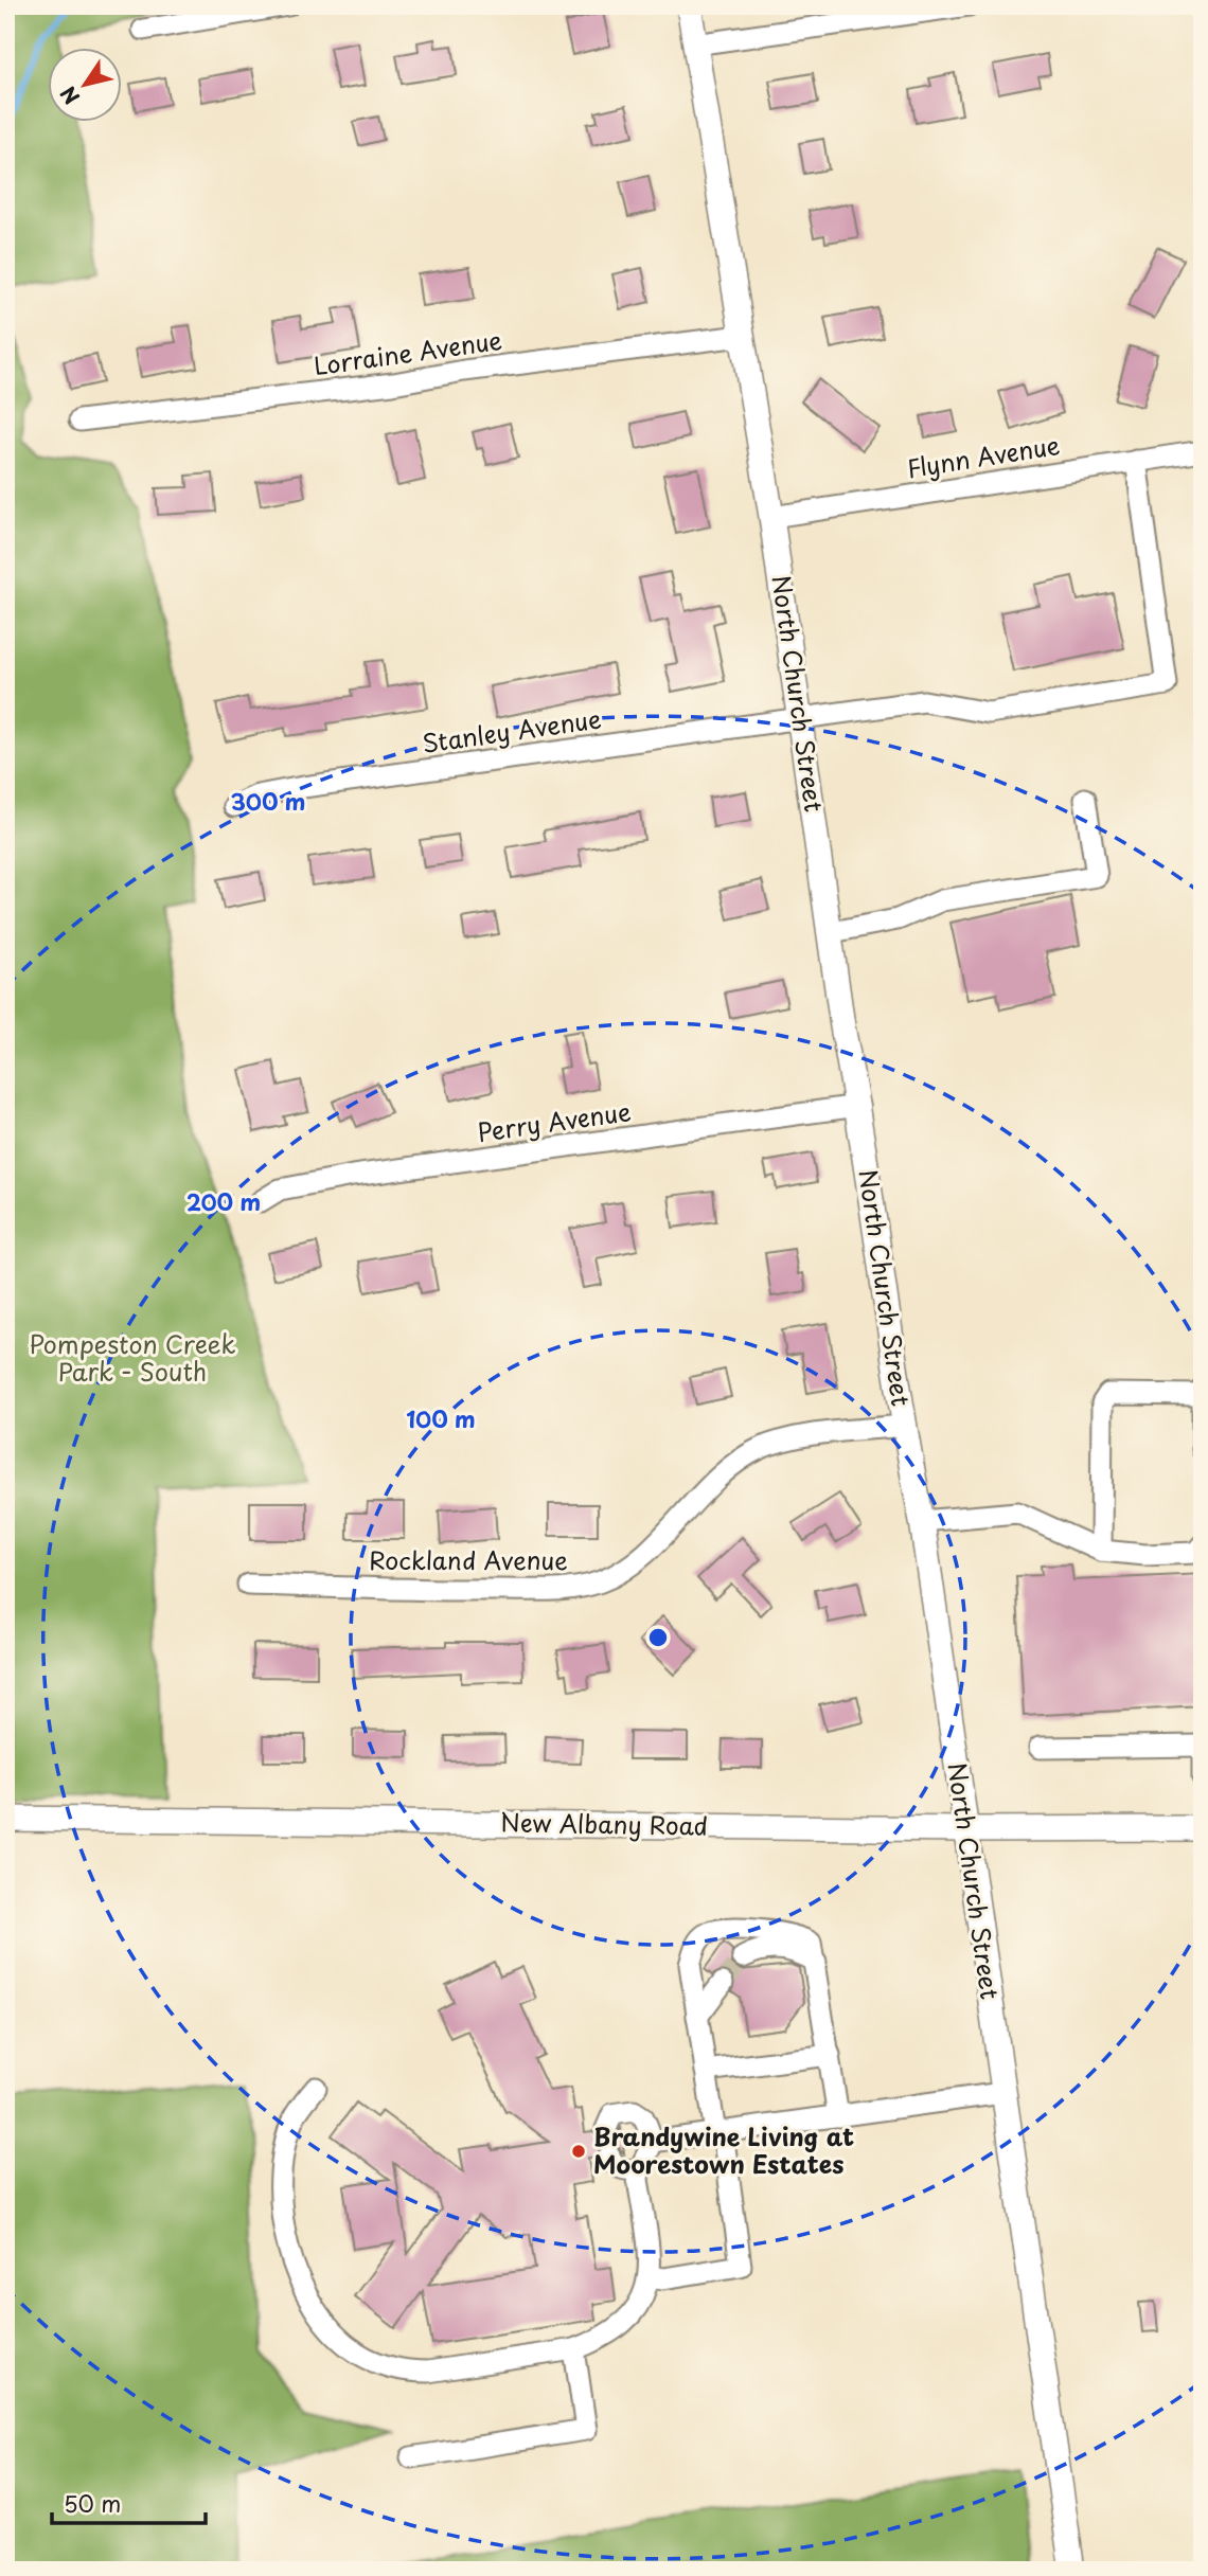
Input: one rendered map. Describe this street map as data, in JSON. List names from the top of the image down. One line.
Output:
{"streets":{"main road":["North Church Street","New Albany Road"],"street":["Lorraine Avenue","Flynn Avenue","Stanley Avenue","Perry Avenue","Rockland Avenue"]},"crossings":[["Lorraine Avenue","North Church Street"],["Flynn Avenue","North Church Street"],["Flynn Avenue","Stanley Avenue"],["North Church Street","Stanley Avenue"],["North Church Street","Perry Avenue"],["North Church Street","Rockland Avenue"],["North Church Street","New Albany Road"]],"parks":["Pompeston Creek Park - South"],"places":["Brandywine Living at Moorestown Estates"],"scale_bar":"50 m","north":"bottom left","rings":["300 m","200 m","100 m"]}
